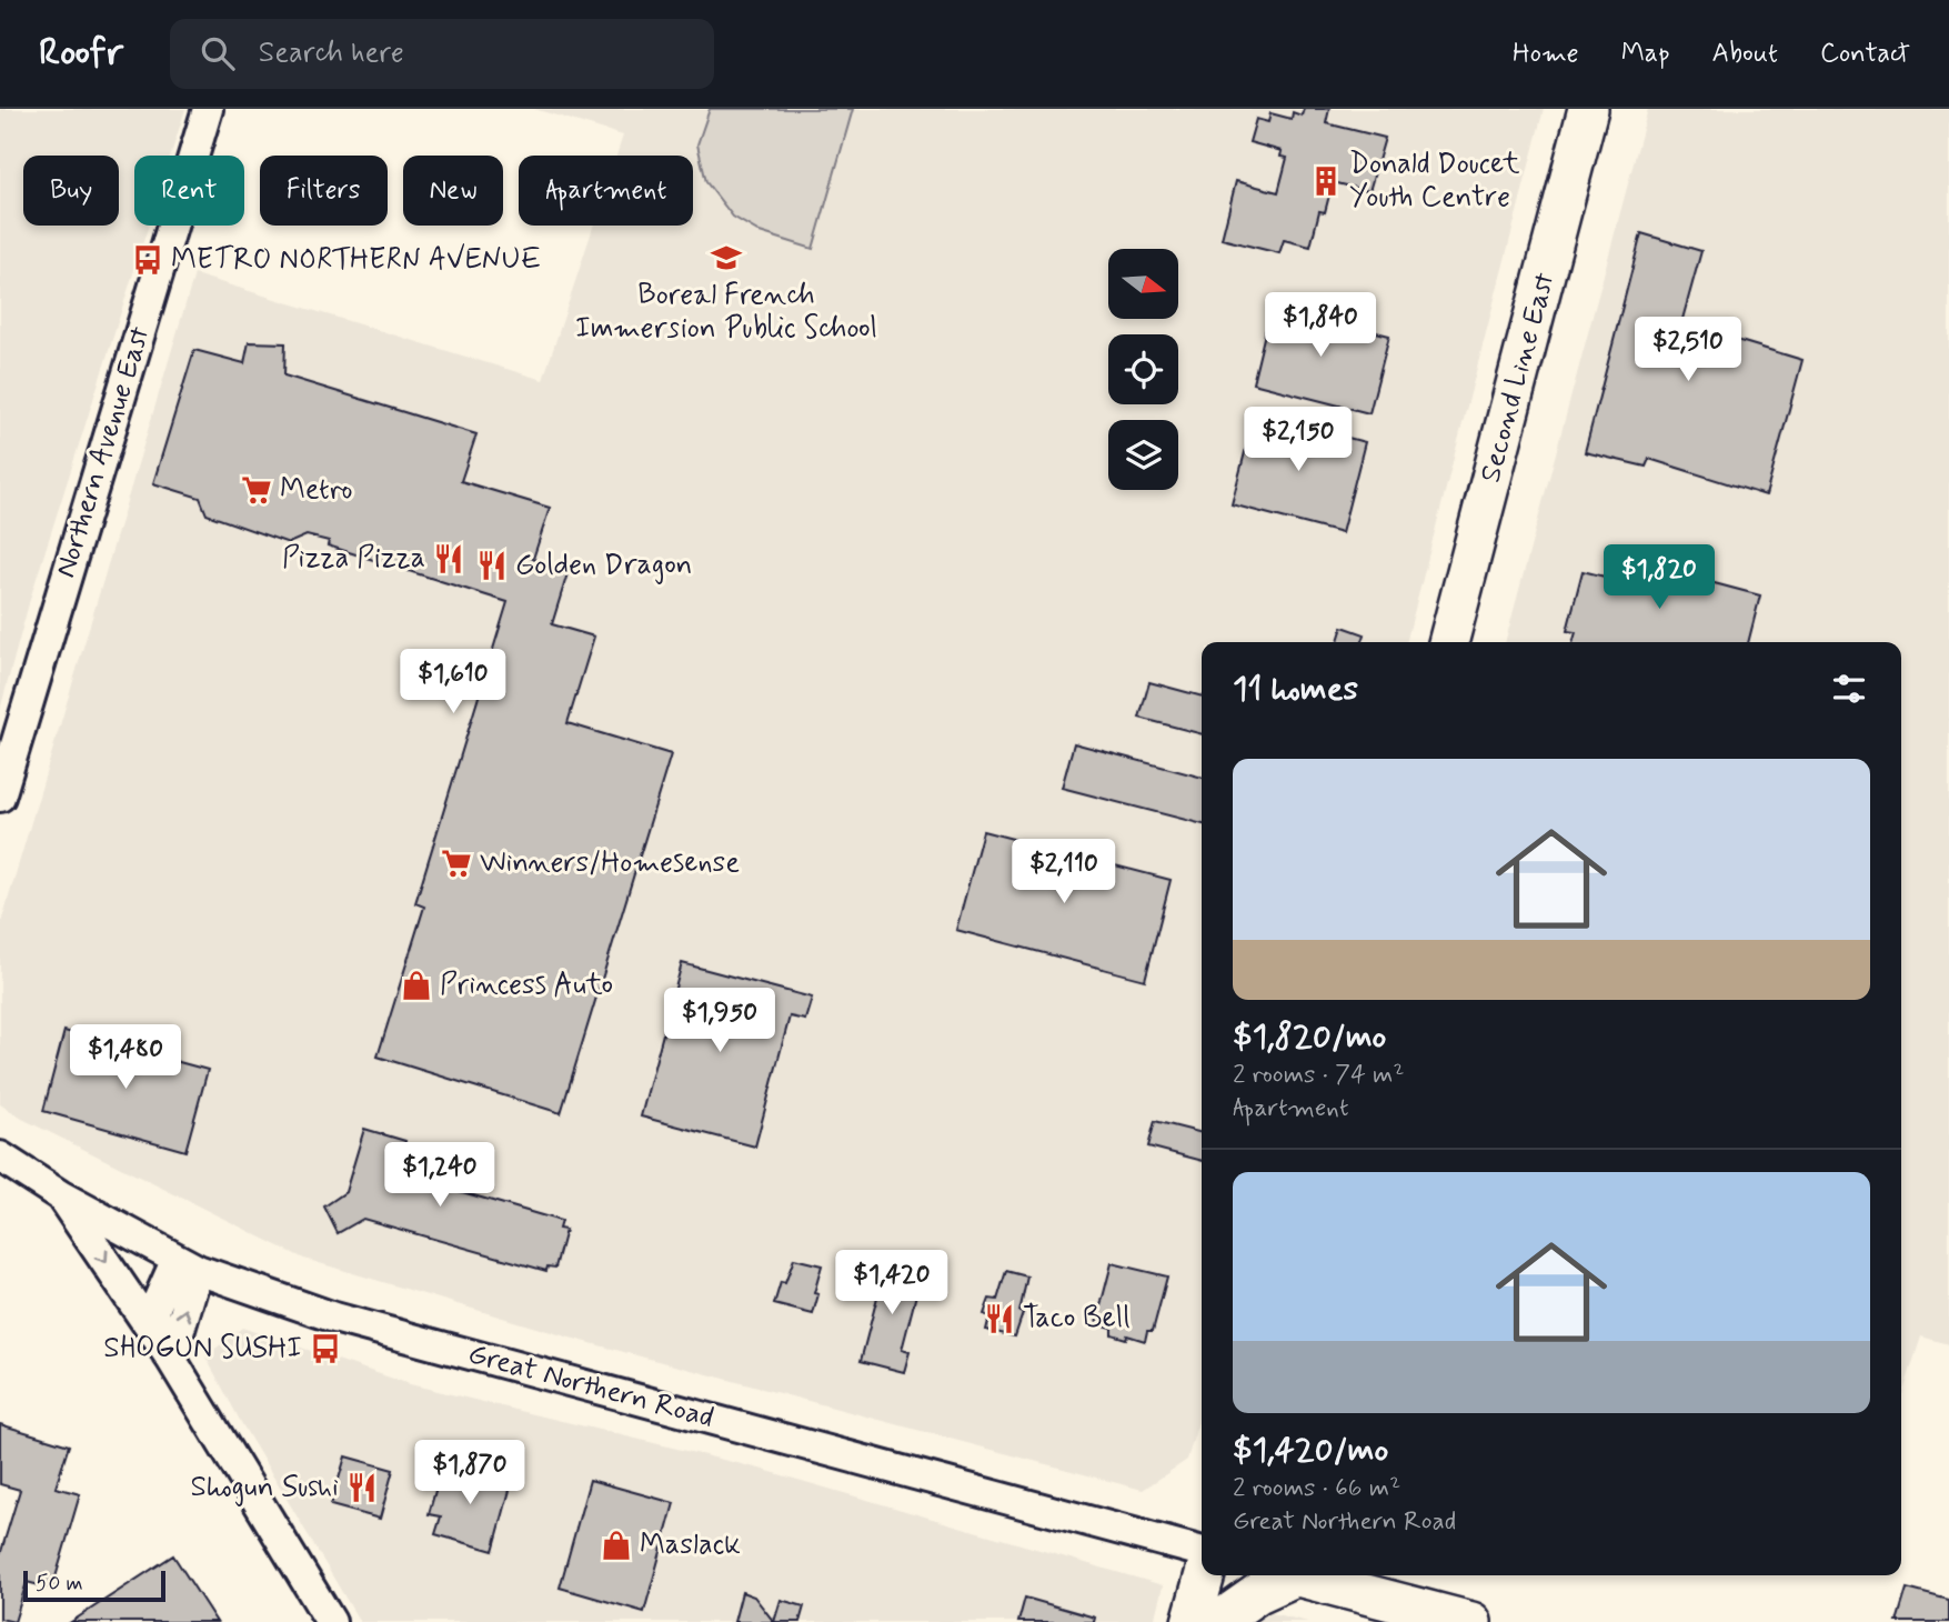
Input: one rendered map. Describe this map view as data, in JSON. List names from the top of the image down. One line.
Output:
{"streets":{"highway":["Second Line East"],"main road":["Northern Avenue East","Great Northern Road"]},"places":{"building":["Donald Doucet Youth Centre"],"school or university":["Boreal French Immersion Public School"],"bus stop":["METRO NORTHERN AVENUE","SHOGUN SUSHI"],"supermarket":["Metro","Winners/Homesense"],"restaurant":["Pizza Pizza","Golden Dragon","Taco Bell","Shogun Sushi"],"shop":["Princess Auto","Maslack"]},"scale_bar":"50 m","north":"right","page":{"header":"Roofr","search":"Search here","nav":["Home","Map","About","Contact"],"chip":["Buy","Rent","Filters","New","Apartment"],"price":["$1,840","$2,510","$2,150","$1,820","$1,610","$2,110","$1,950","$1,480","$1,240","$1,420","$1,870"],"heading":"11 homes","list":[{"name":"$1,820/mo","note":"2 rooms · 74 m² · Apartment"},{"name":"$1,420/mo","note":"2 rooms · 66 m² · Great Northern Road"}],"scale":"50 m"}}
